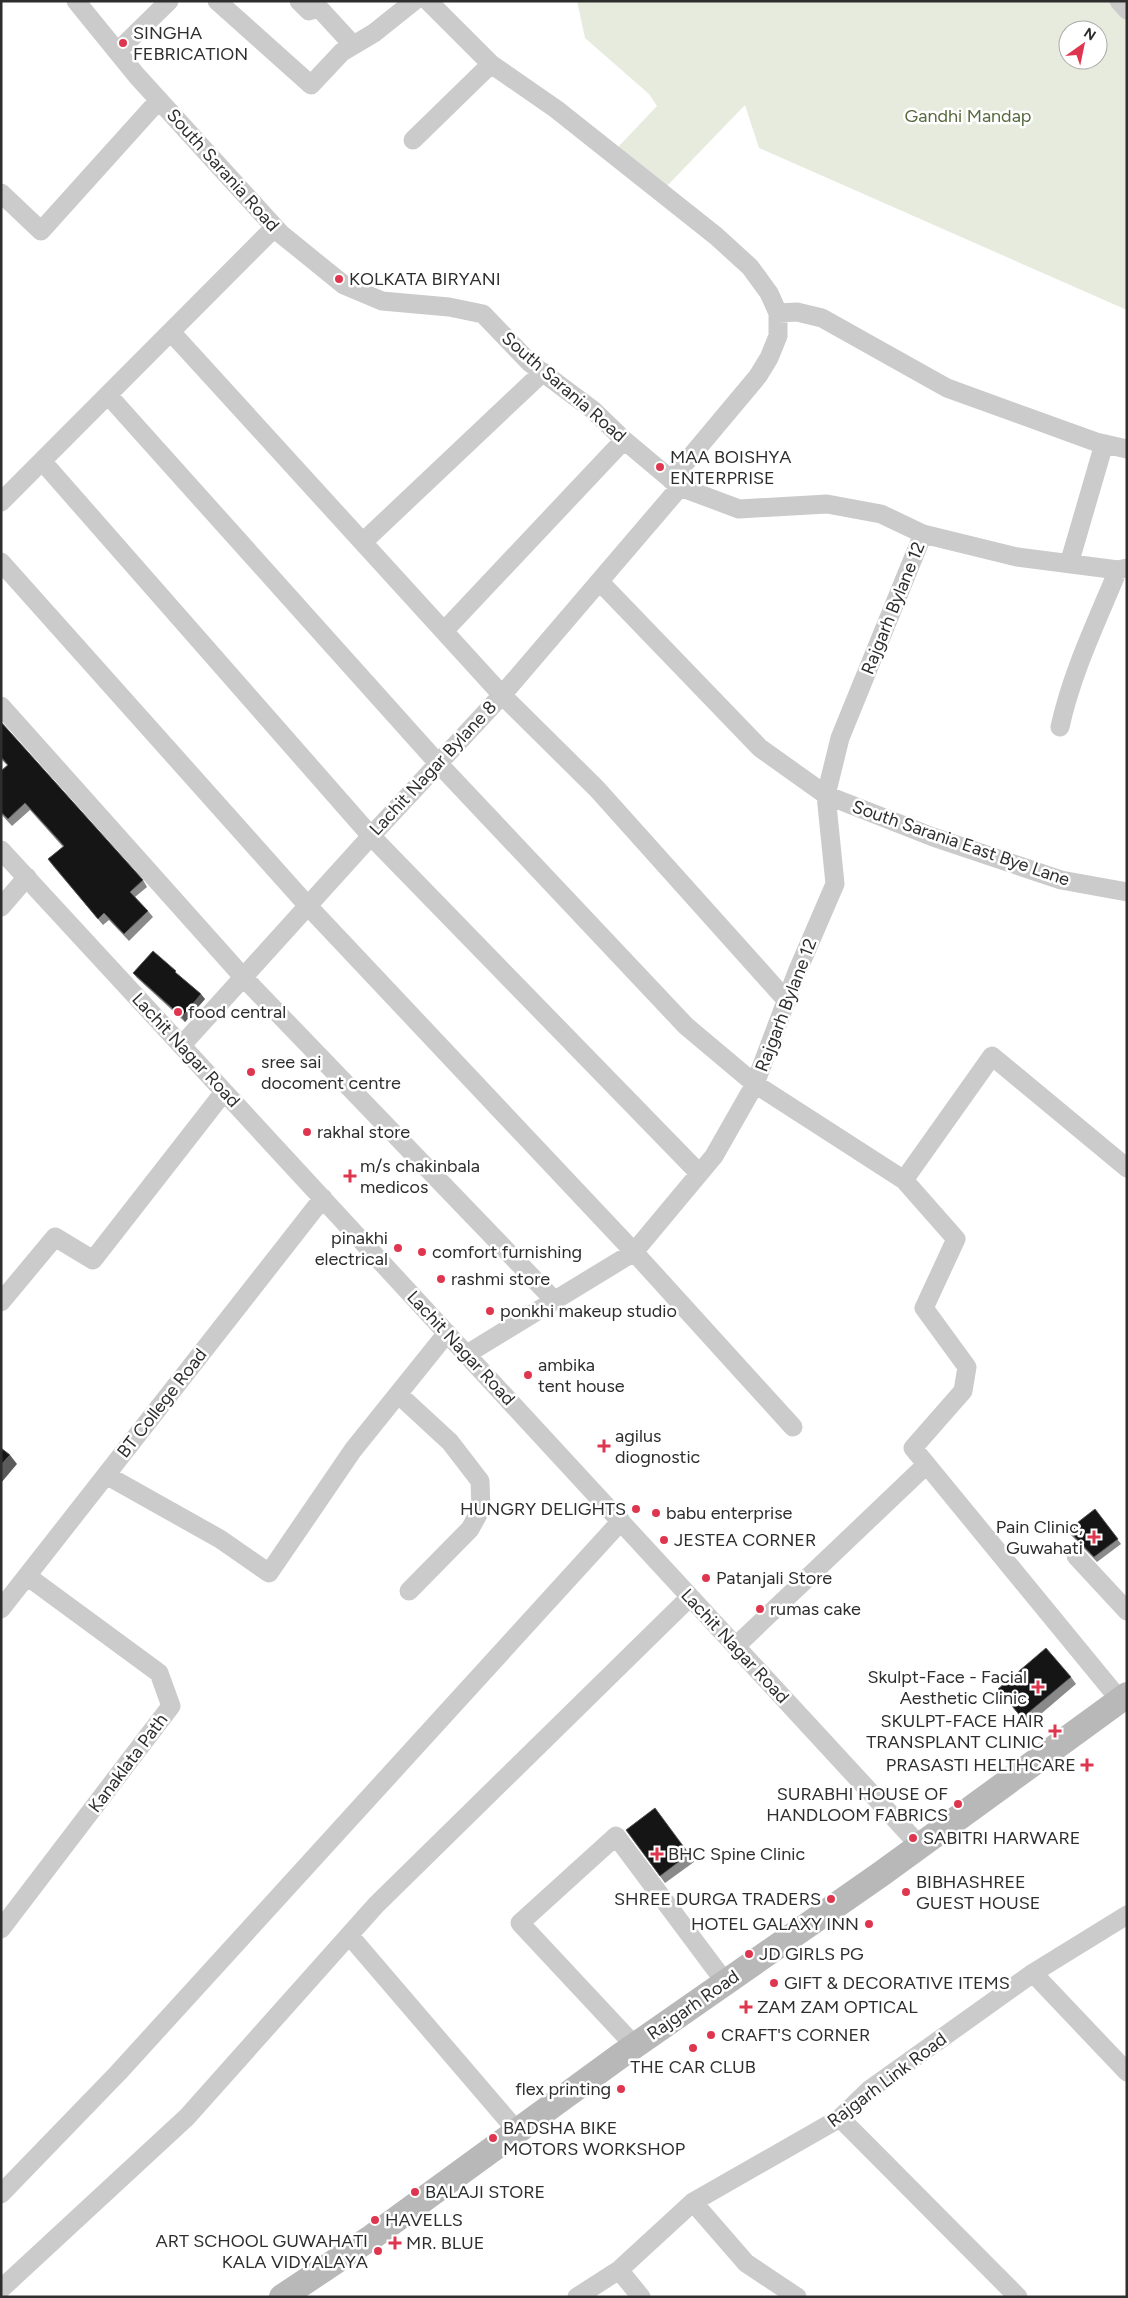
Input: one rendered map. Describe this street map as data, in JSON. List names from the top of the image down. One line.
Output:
{"streets":{"main road":["Rajgarh Road"],"street":["South Sarania Road","Rajgarh Bylane 12","Lachit Nagar Bylane 8","South Sarania East Bye Lane","Lachit Nagar Road","BT College Road","Kanaklata Path","Rajgarh Link Road"]},"crossings":[["South Sarania Road","Rajgarh Bylane 12"],["South Sarania Road","Lachit Nagar Bylane 8"],["Rajgarh Bylane 12","South Sarania East Bye Lane"],["Lachit Nagar Bylane 8","South Sarania East Bye Lane"],["Lachit Nagar Bylane 8","Lachit Nagar Road"],["Lachit Nagar Road","BT College Road"],["Lachit Nagar Road","Rajgarh Road"],["BT College Road","Kanaklata Path"]],"parks":["Gandhi Mandap"],"places":{"other":["SINGHA FEBRICATION","KOLKATA BIRYANI","MAA BOISHYA ENTERPRISE","food central","sree sai docoment centre","rakhal store","pinakhi electrical","comfort furnishing","rashmi store","ponkhi makeup studio","ambika tent house","HUNGRY DELIGHTS","babu enterprise","JESTEA CORNER","Patanjali Store","rumas cake","SURABHI HOUSE OF HANDLOOM FABRICS","SABITRI HARWARE","BIBHASHREE GUEST HOUSE","SHREE DURGA TRADERS","HOTEL GALAXY INN","JD GIRLS PG","GIFT & DECORATIVE ITEMS","CRAFT'S CORNER","THE CAR CLUB","flex printing","BADSHA BIKE MOTORS WORKSHOP","BALAJI STORE","HAVELLS","ART SCHOOL GUWAHATI KALA VIDYALAYA"],"health":["m/s chakinbala medicos","agilus diognostic","Pain Clinic, Guwahati","Skulpt-Face - Facial Aesthetic Clinic","SKULPT-FACE HAIR TRANSPLANT CLINIC","PRASASTI HELTHCARE","BHC Spine Clinic","ZAM ZAM OPTICAL","MR. BLUE"]},"north":"top right"}
